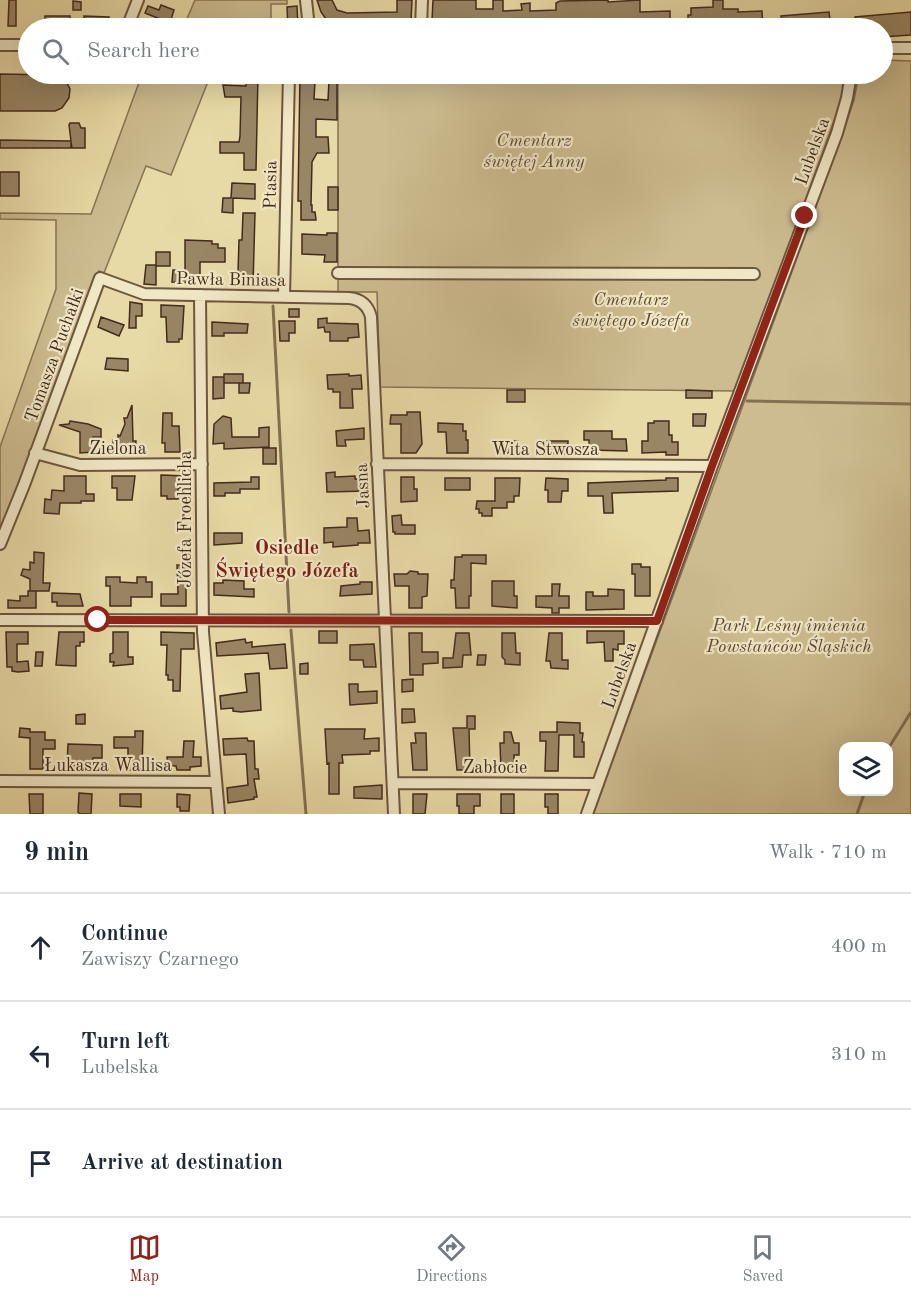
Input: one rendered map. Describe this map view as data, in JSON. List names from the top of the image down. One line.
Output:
{"streets":{"street":["Lubelska","Ptasia","Pawła Biniasa","Tomasza Puchałki","Zielona","Wita Stwosza","Jasna","Józefa Froehlicha","Łukasza Wallisa","Zabłocie"]},"crossings":[["Lubelska","Wita Stwosza"],["Lubelska","Zabłocie"],["Ptasia","Pawła Biniasa"],["Pawła Biniasa","Tomasza Puchałki"],["Pawła Biniasa","Jasna"],["Pawła Biniasa","Józefa Froehlicha"],["Tomasza Puchałki","Zielona"],["Zielona","Józefa Froehlicha"],["Wita Stwosza","Jasna"],["Jasna","Zabłocie"],["Józefa Froehlicha","Łukasza Wallisa"]],"districts":["Osiedle Świętego Józefa"],"parks":["Cmentarz świętej Anny","Cmentarz świętego Józefa","Park Leśny imienia Powstańców Śląskich"],"page":{"search":"Search here","heading":["9 min","Walk · 710 m"],"list":[["Continue","Zawiszy Czarnego","400 m"],["Turn left","Lubelska","310 m"],"Arrive at destination"],"nav":["Map","Directions","Saved"]}}
